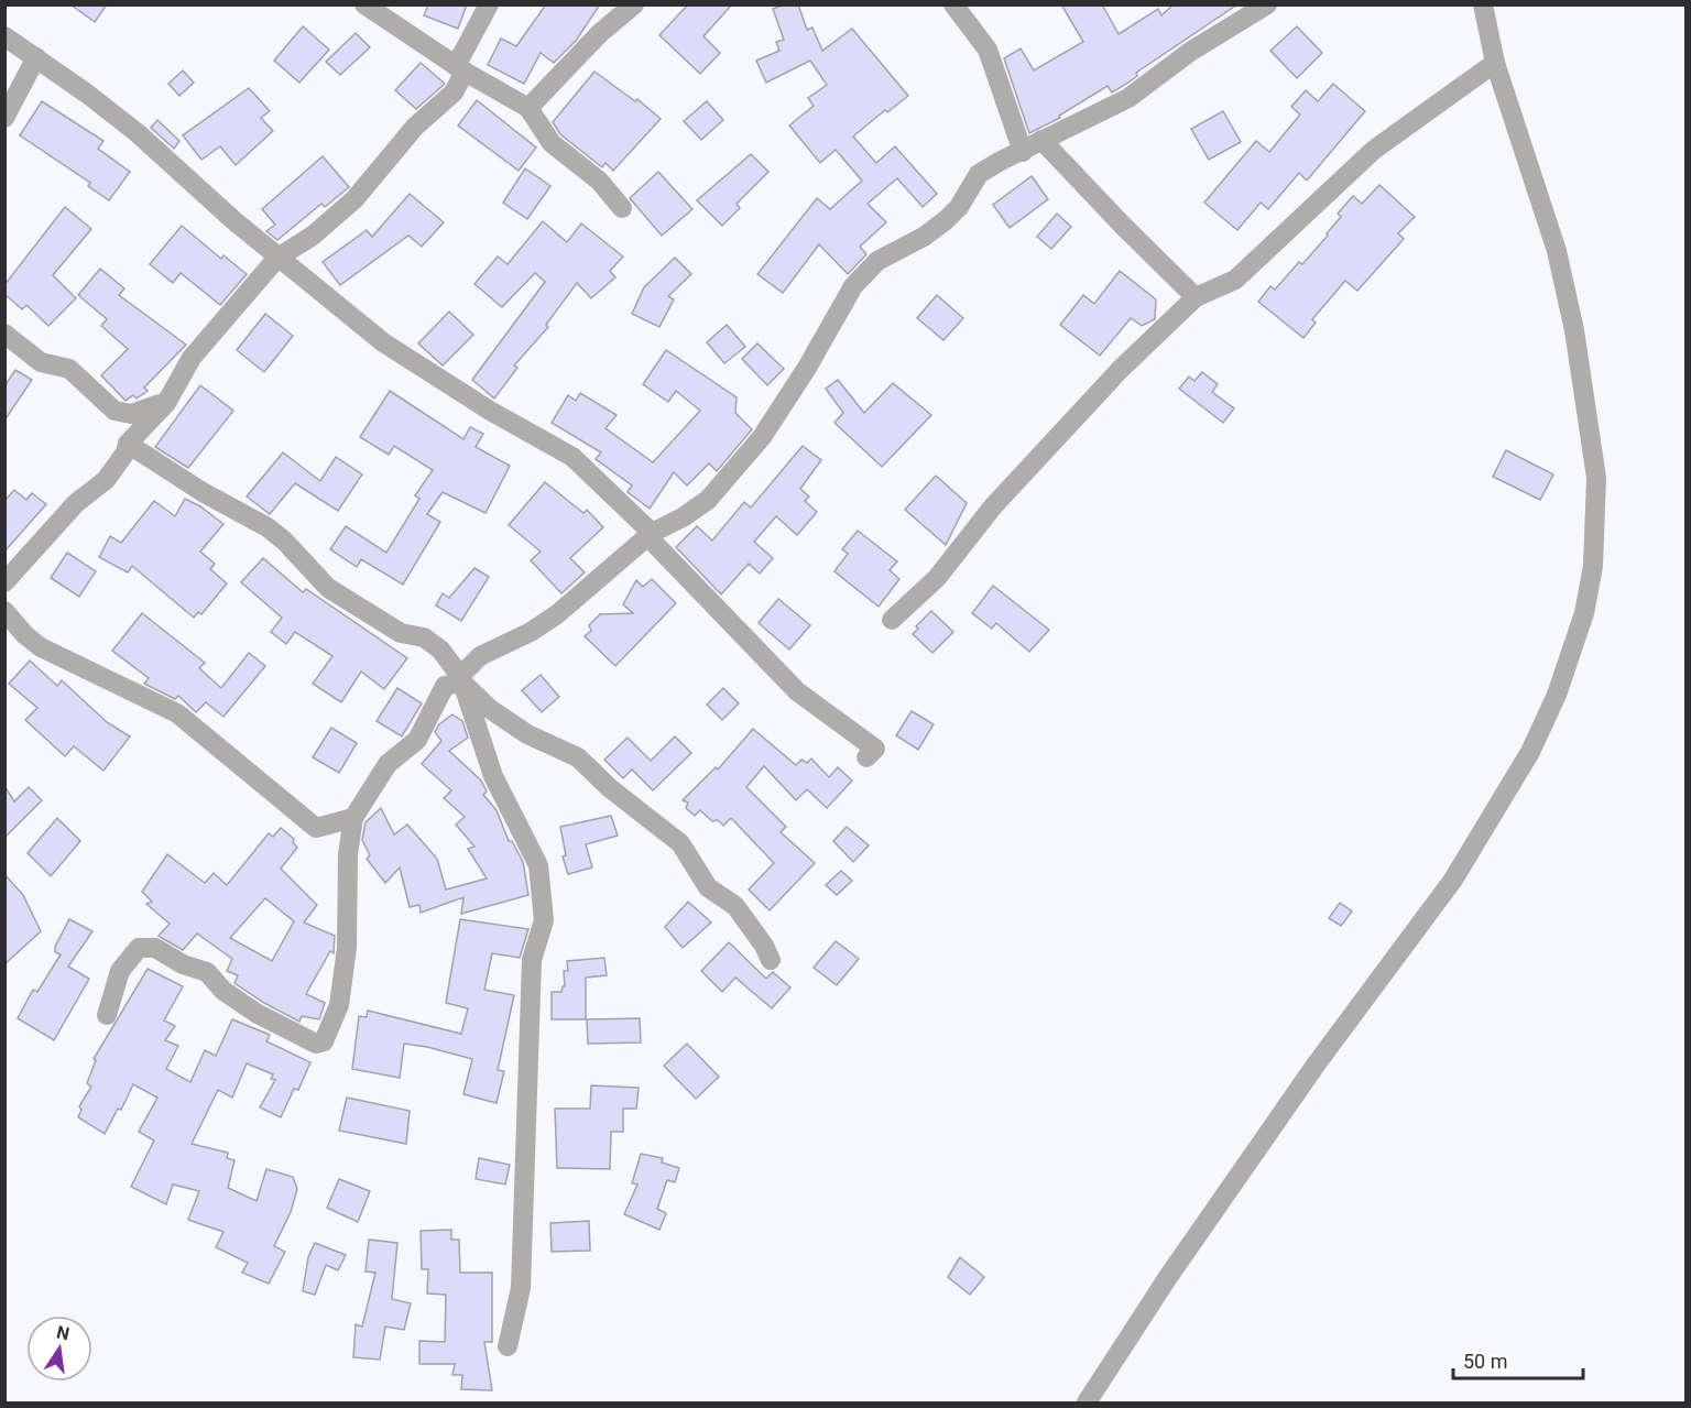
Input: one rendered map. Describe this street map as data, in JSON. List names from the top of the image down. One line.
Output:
{"scale_bar":"50 m","north":"top"}
